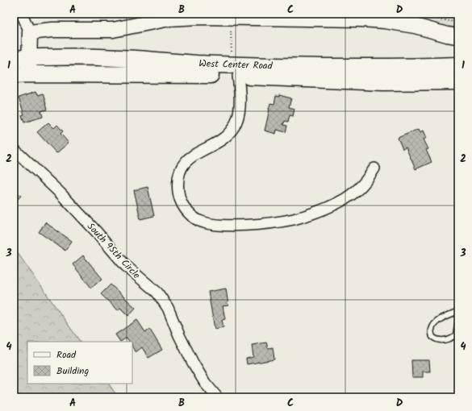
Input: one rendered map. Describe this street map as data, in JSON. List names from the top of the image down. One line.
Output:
{"streets":{"main road":["West Center Road"],"street":["South 95th Circle"]},"legend":["Road","Building"],"grid":{"columns":["A","B","C","D"],"rows":["1","2","3","4"]}}
